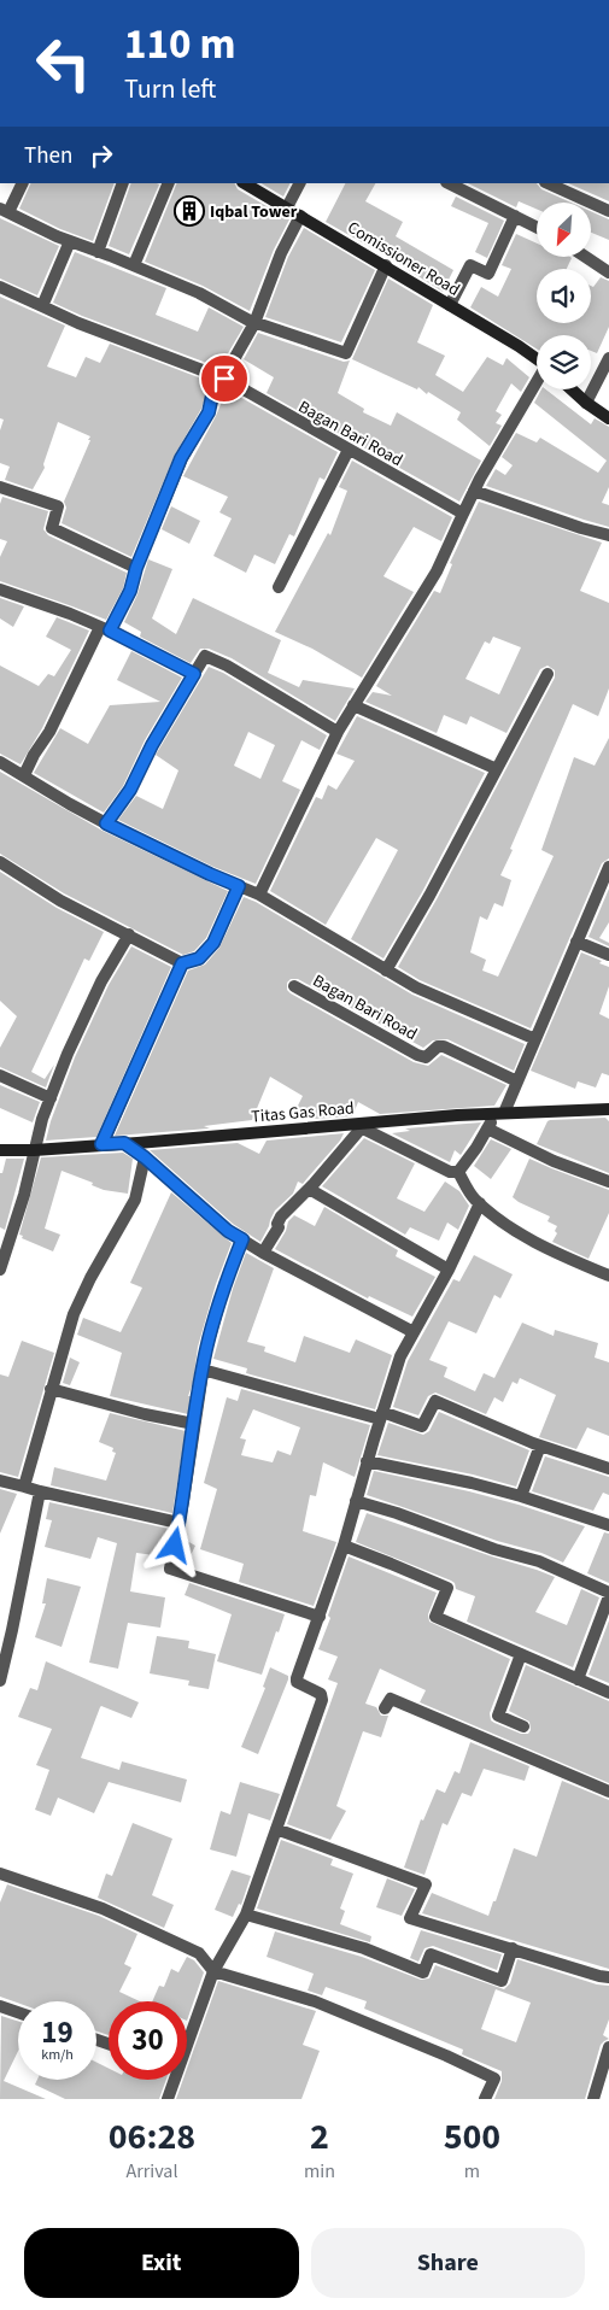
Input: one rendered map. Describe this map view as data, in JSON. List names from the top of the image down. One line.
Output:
{"streets":{"street":["Comissioner Road","Bagan Bari Road","Titas Gas Road"]},"places":{"building":["Iqbal Tower"]},"north":"bottom left","page":{"turn":["110 m","Turn left"],"then":"Then","speed":"19 km/h","limit":"30","eta":["06:28","Arrival","2","min","500","m"],"buttons":["Exit","Share"]}}
